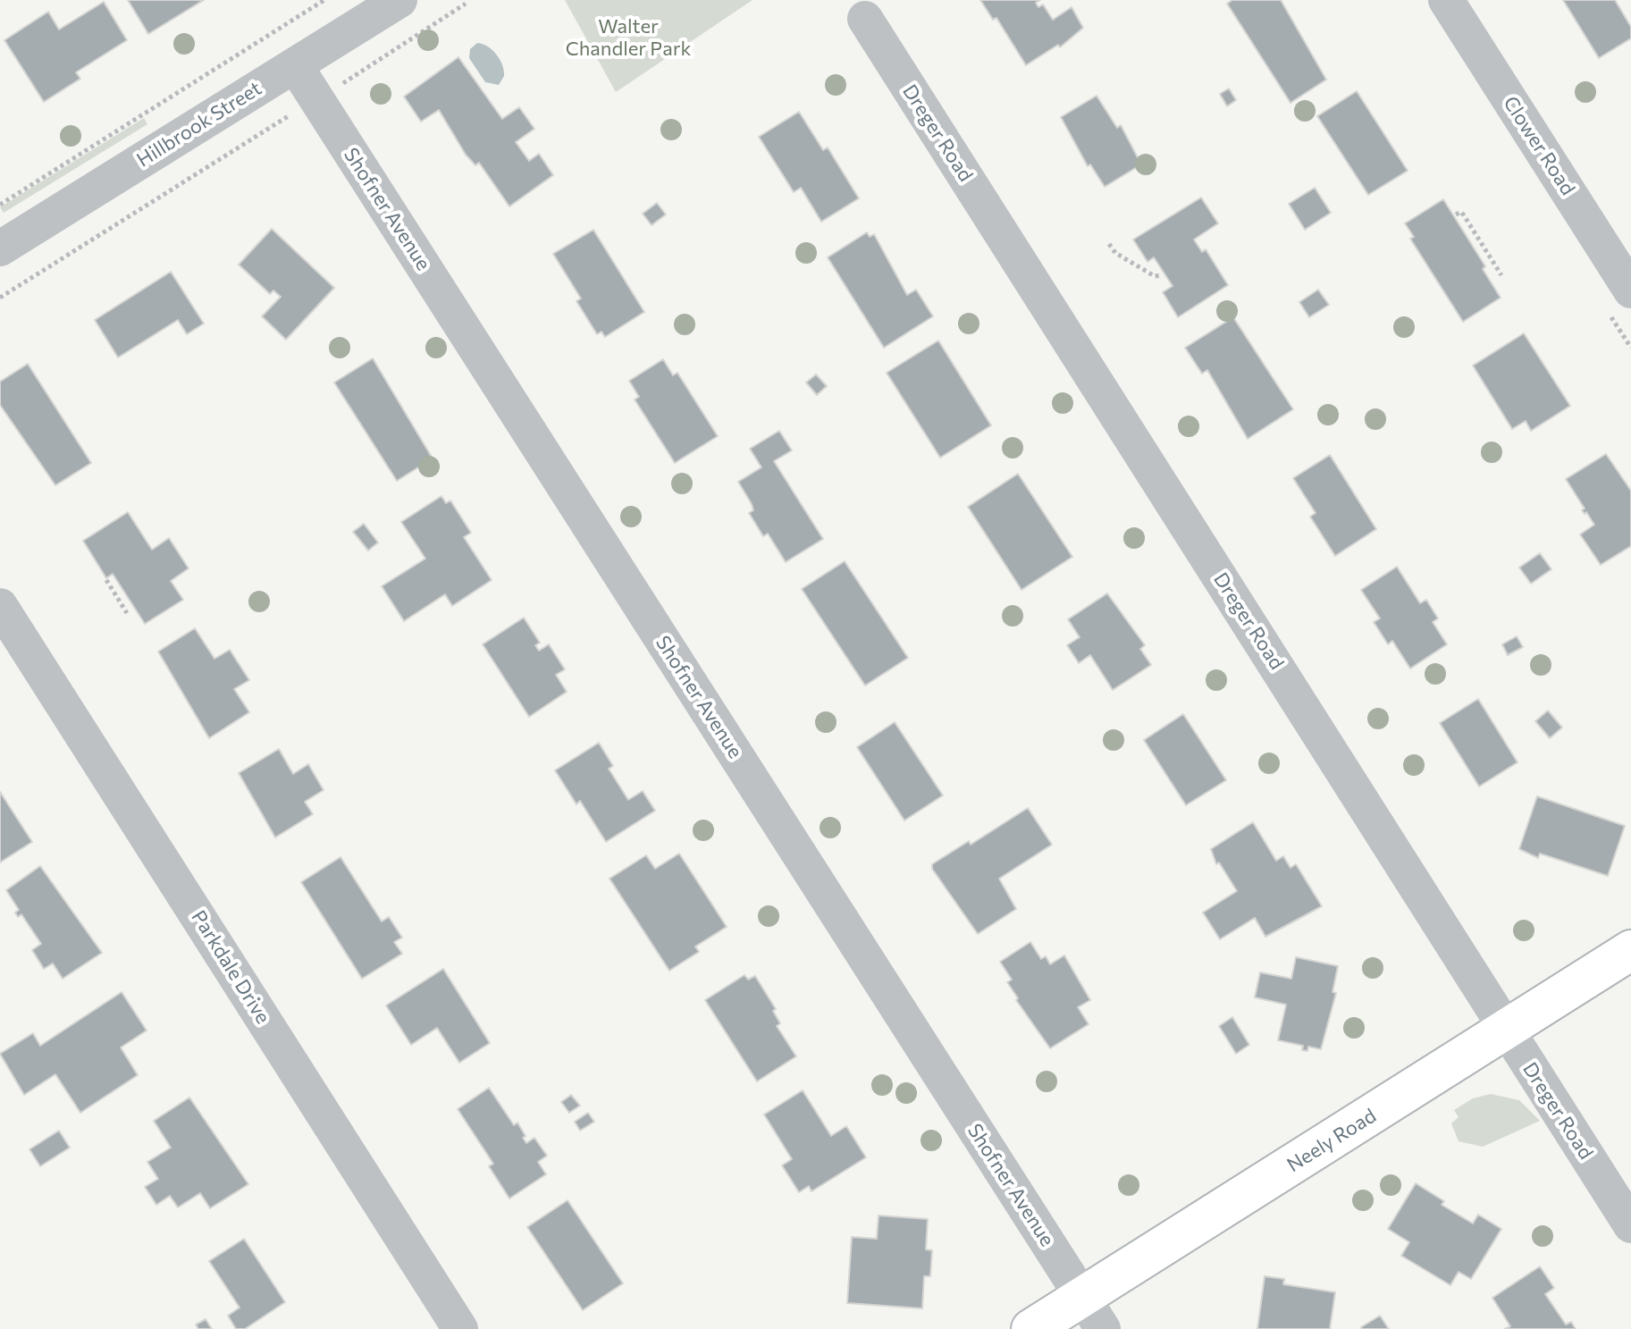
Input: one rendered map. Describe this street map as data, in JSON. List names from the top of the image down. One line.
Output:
{"streets":{"street":["Hillbrook Street","Dreger Road","Clower Road","Shofner Avenue","Parkdale Drive","Neely Road"]},"crossings":[["Hillbrook Street","Shofner Avenue"],["Dreger Road","Neely Road"],["Shofner Avenue","Neely Road"]],"parks":["Walter Chandler Park"]}
